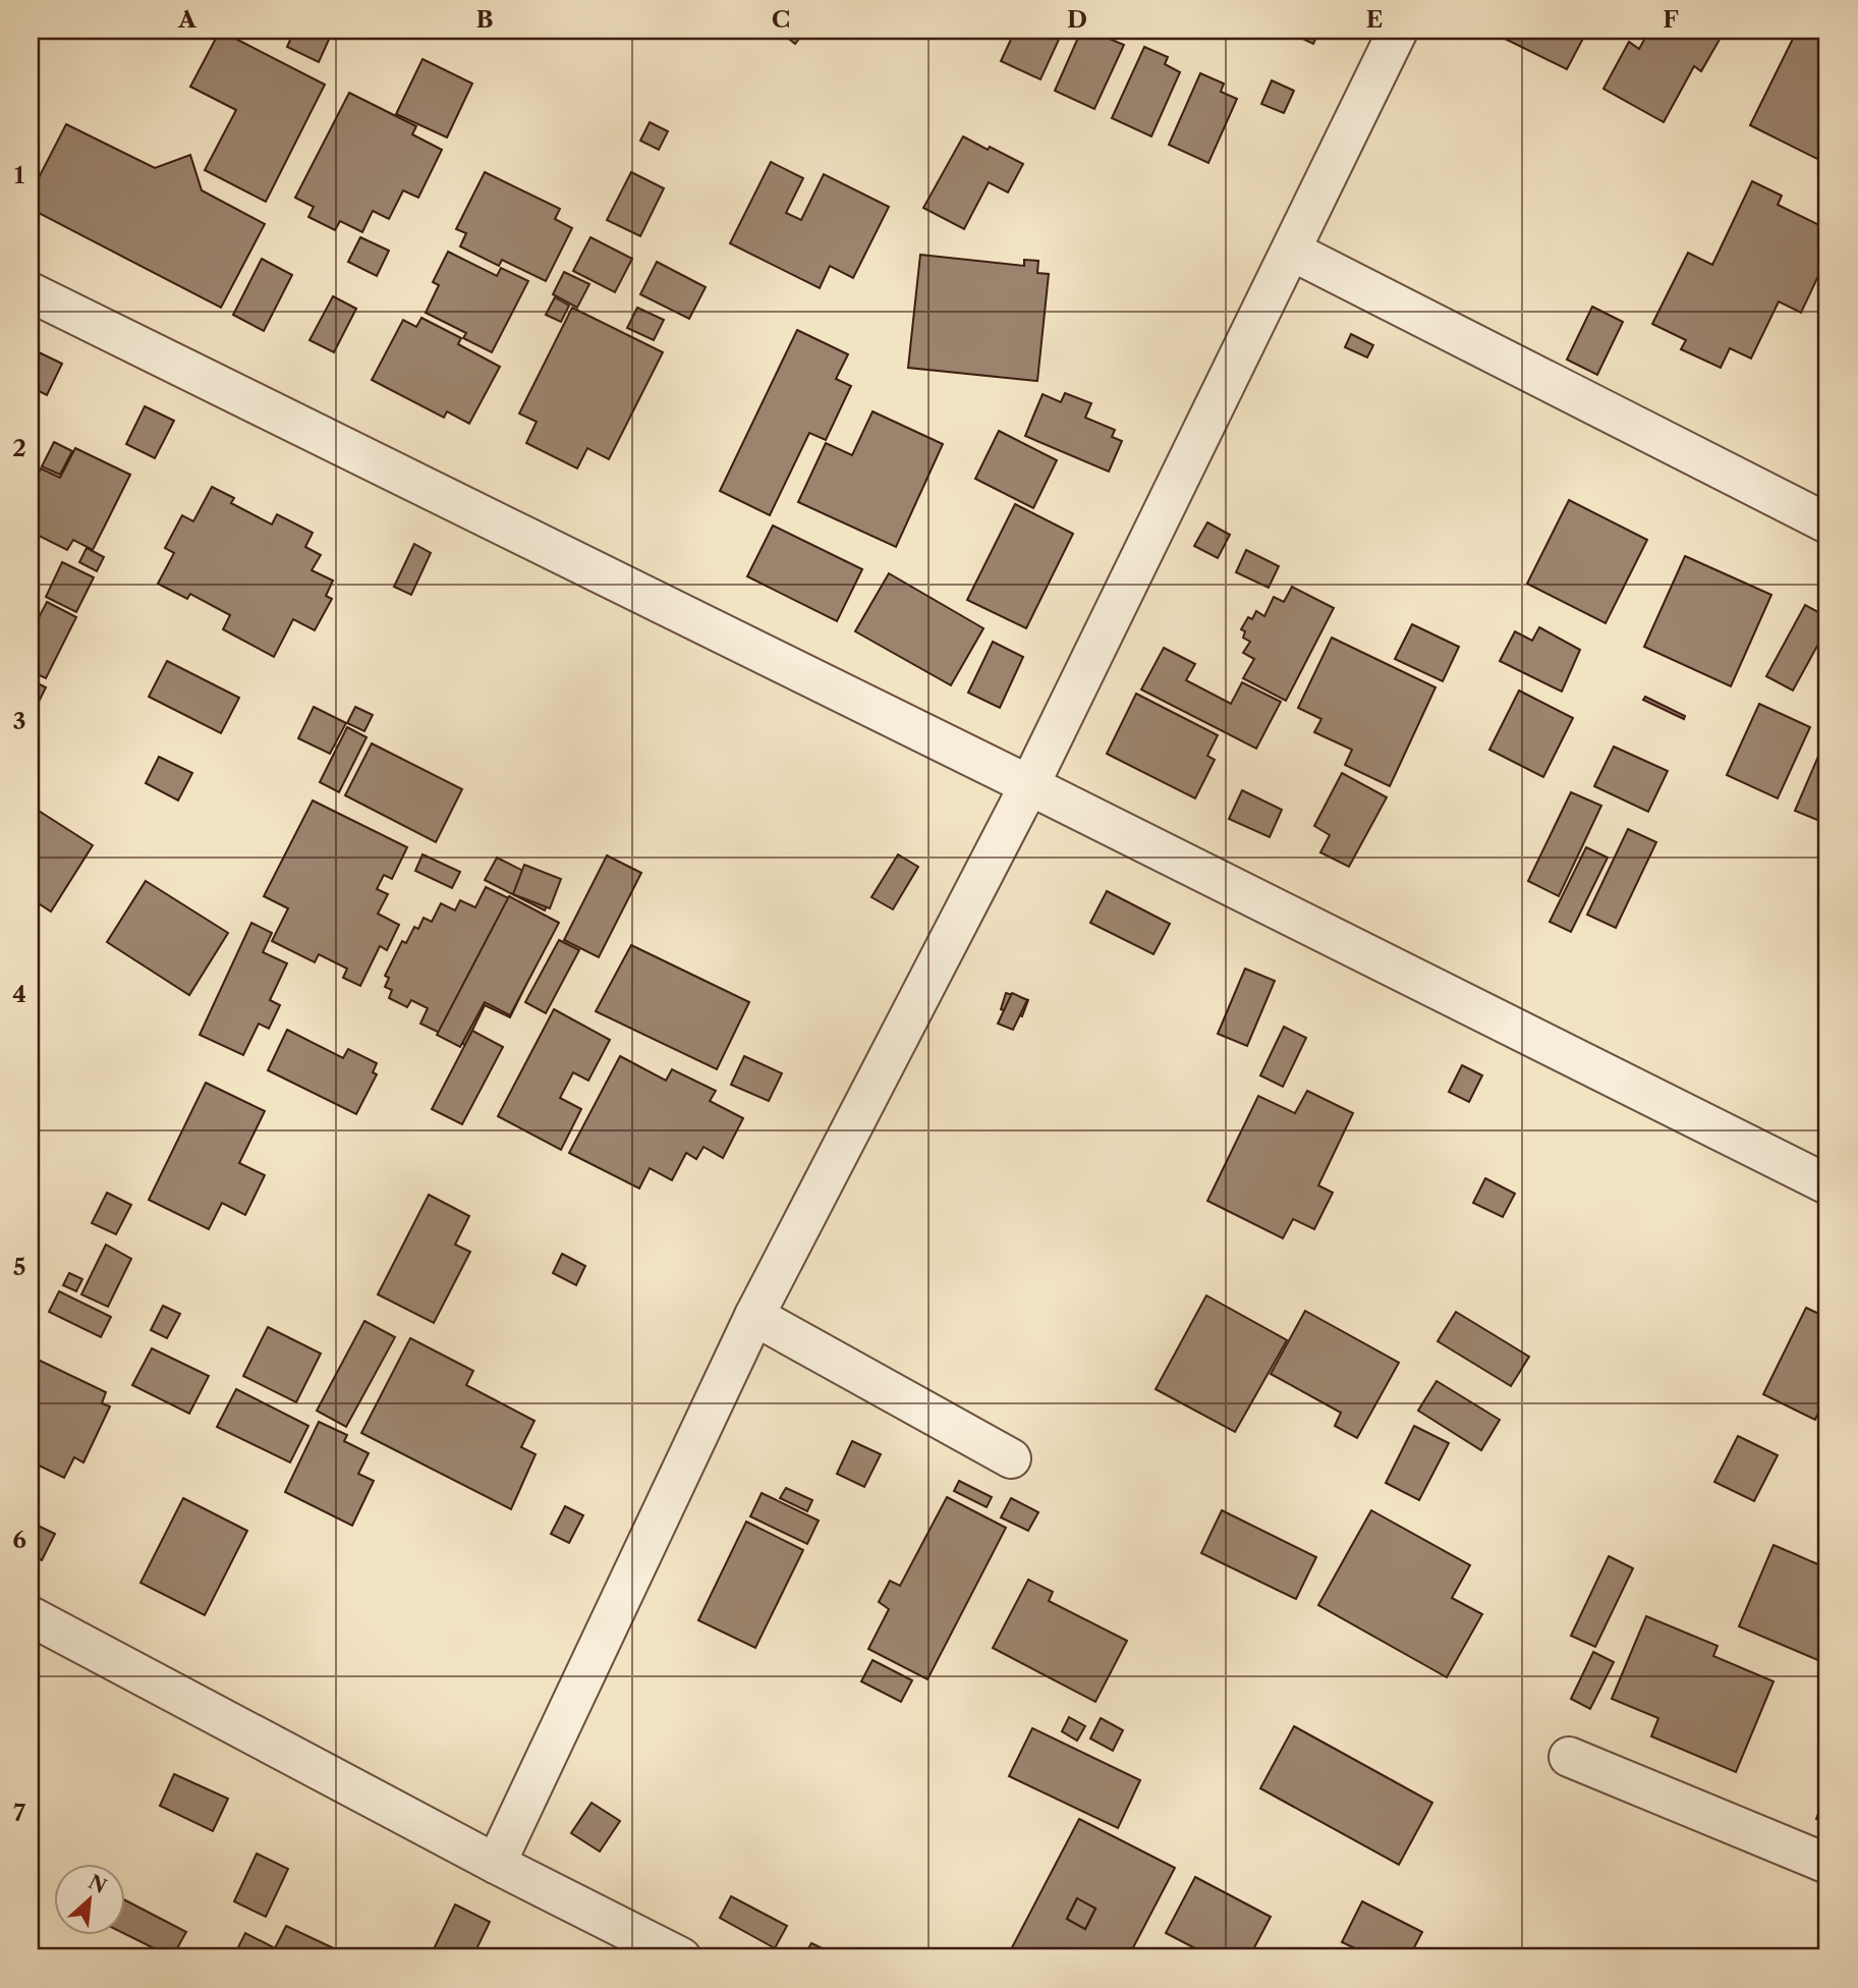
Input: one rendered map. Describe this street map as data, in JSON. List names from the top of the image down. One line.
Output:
{"north":"top right","grid":{"columns":["A","B","C","D","E","F"],"rows":["1","2","3","4","5","6","7"]}}
